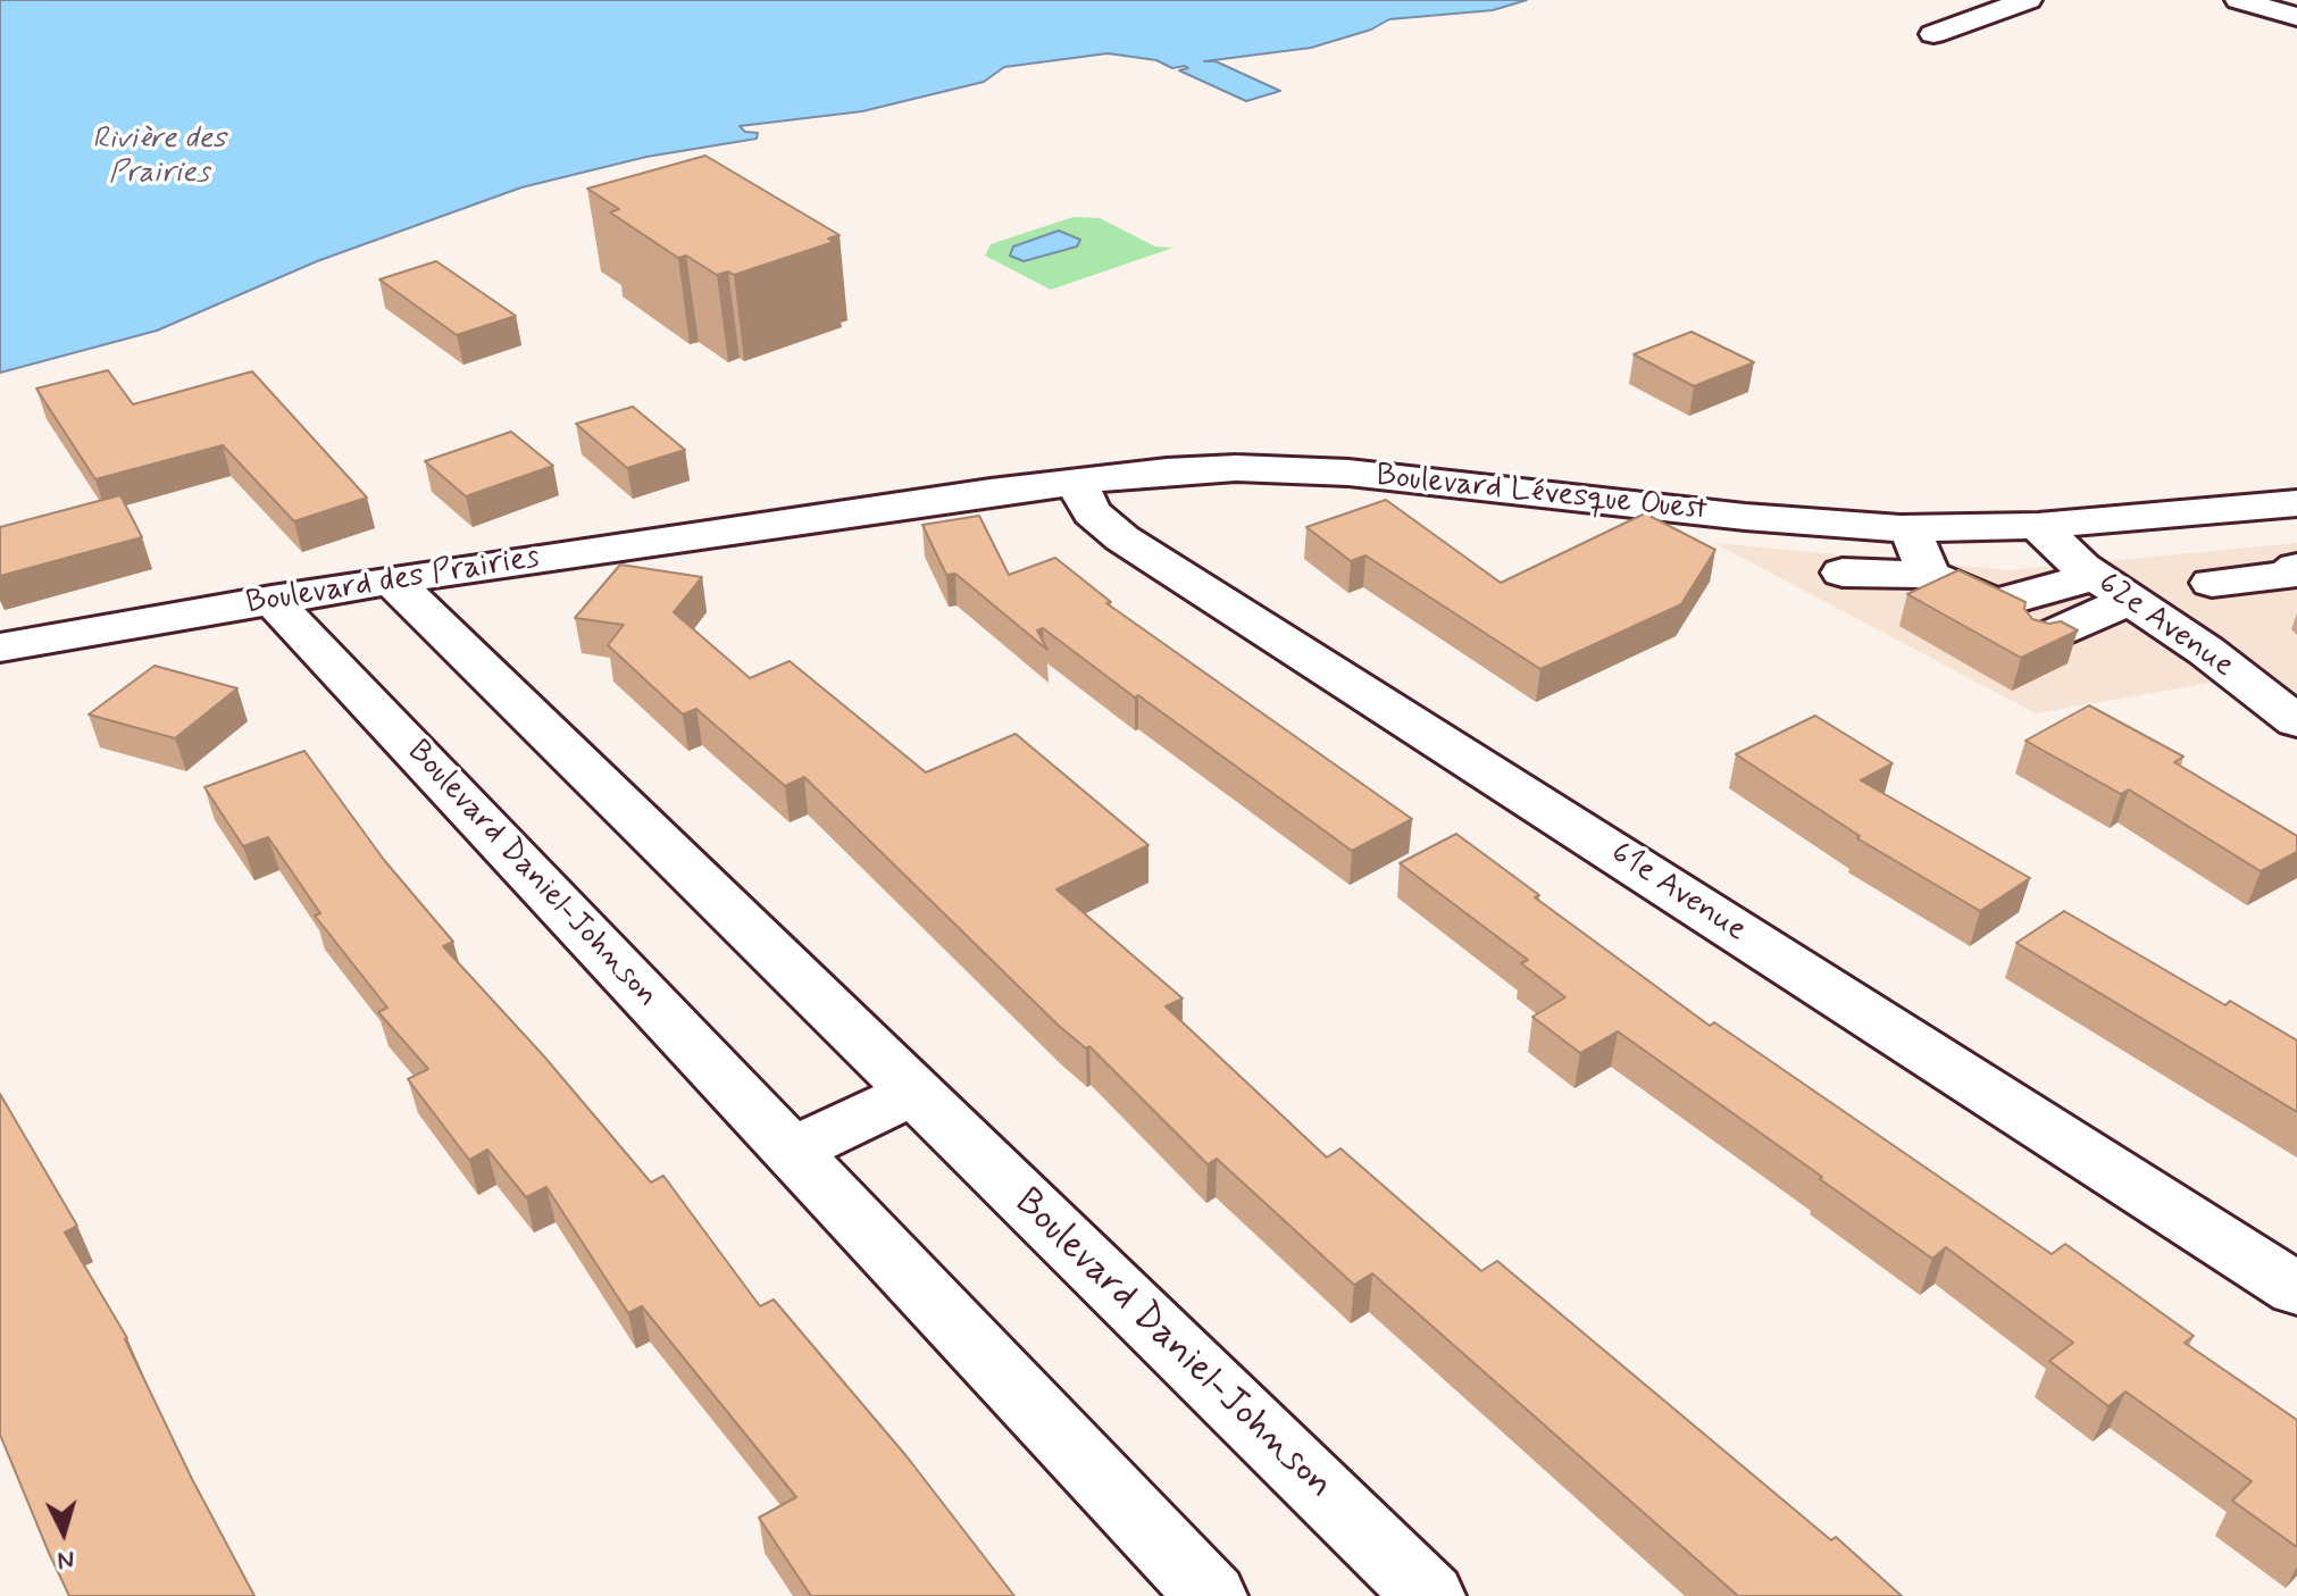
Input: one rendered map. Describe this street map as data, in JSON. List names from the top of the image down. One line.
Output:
{"streets":{"street":["Boulevard Lévesque Ouest","Boulevard des Prairies","62e Avenue","Boulevard Daniel-Johnson","61e Avenue"]},"crossings":[["Boulevard Lévesque Ouest","Boulevard des Prairies"],["Boulevard Lévesque Ouest","62e Avenue"],["Boulevard Lévesque Ouest","61e Avenue"],["Boulevard des Prairies","Boulevard Daniel-Johnson"]],"water":["Rivière des Prairies"],"north":"bottom"}
